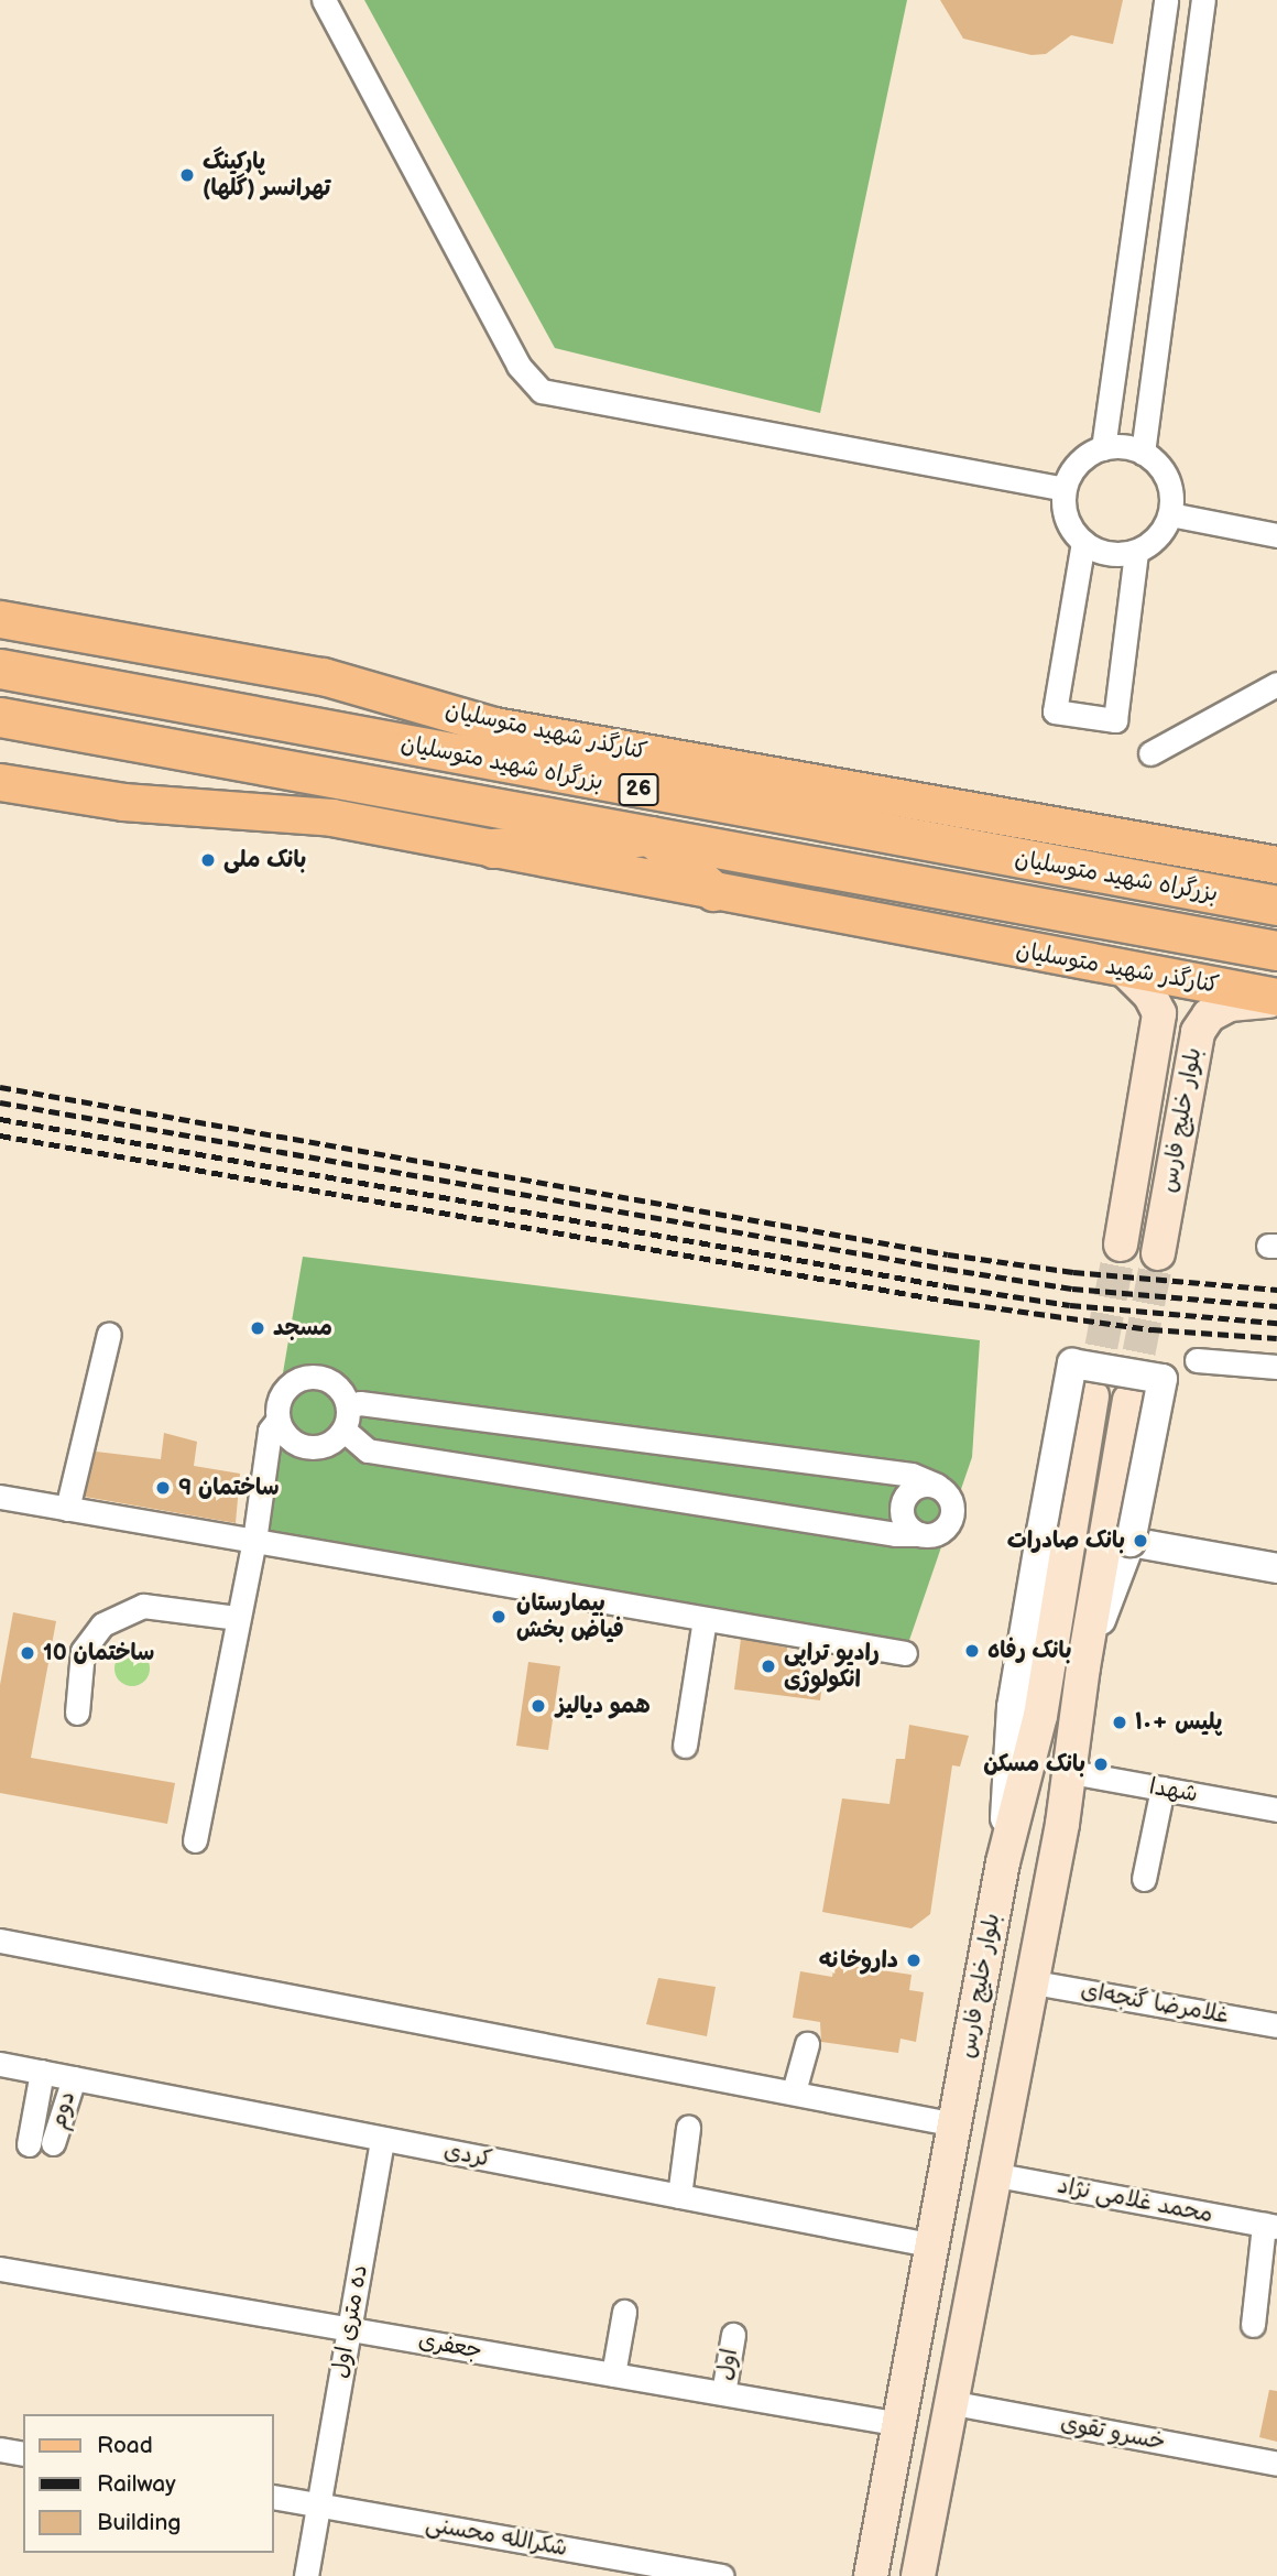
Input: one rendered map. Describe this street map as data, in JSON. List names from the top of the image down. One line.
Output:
{"streets":{"highway":["بزرگراه شهید متوسلیان","26"],"main road":["کنارگذر شهید متوسلیان","بلوار خلیج فارس"],"street":["شهدا","غلامرضا گنجه‌ای","دوم","کردی","محمد غلامی نژاد","ده متری اول","جعفری","اول","خسرو تقوی","شکرالله محسنی"]},"crossings":[["کنارگذر شهید متوسلیان","بلوار خلیج فارس"],["بلوار خلیج فارس","کردی"],["بلوار خلیج فارس","جعفری"],["دوم","کردی"],["کردی","ده متری اول"],["ده متری اول","جعفری"],["ده متری اول","شکرالله محسنی"],["جعفری","اول"]],"places":["پارکینگ تهرانسر (گلها)","بانک ملی","مسجد","ساختمان 9","بانک صادرات","بیمارستان فیاض بخش","بانک رفاه","ساختمان 10","رادیو تراپی انکولوژی","همو دیالیز","پلیس +۱۰","بانک مسکن","داروخانه"],"legend":["Road","Railway","Building"]}
